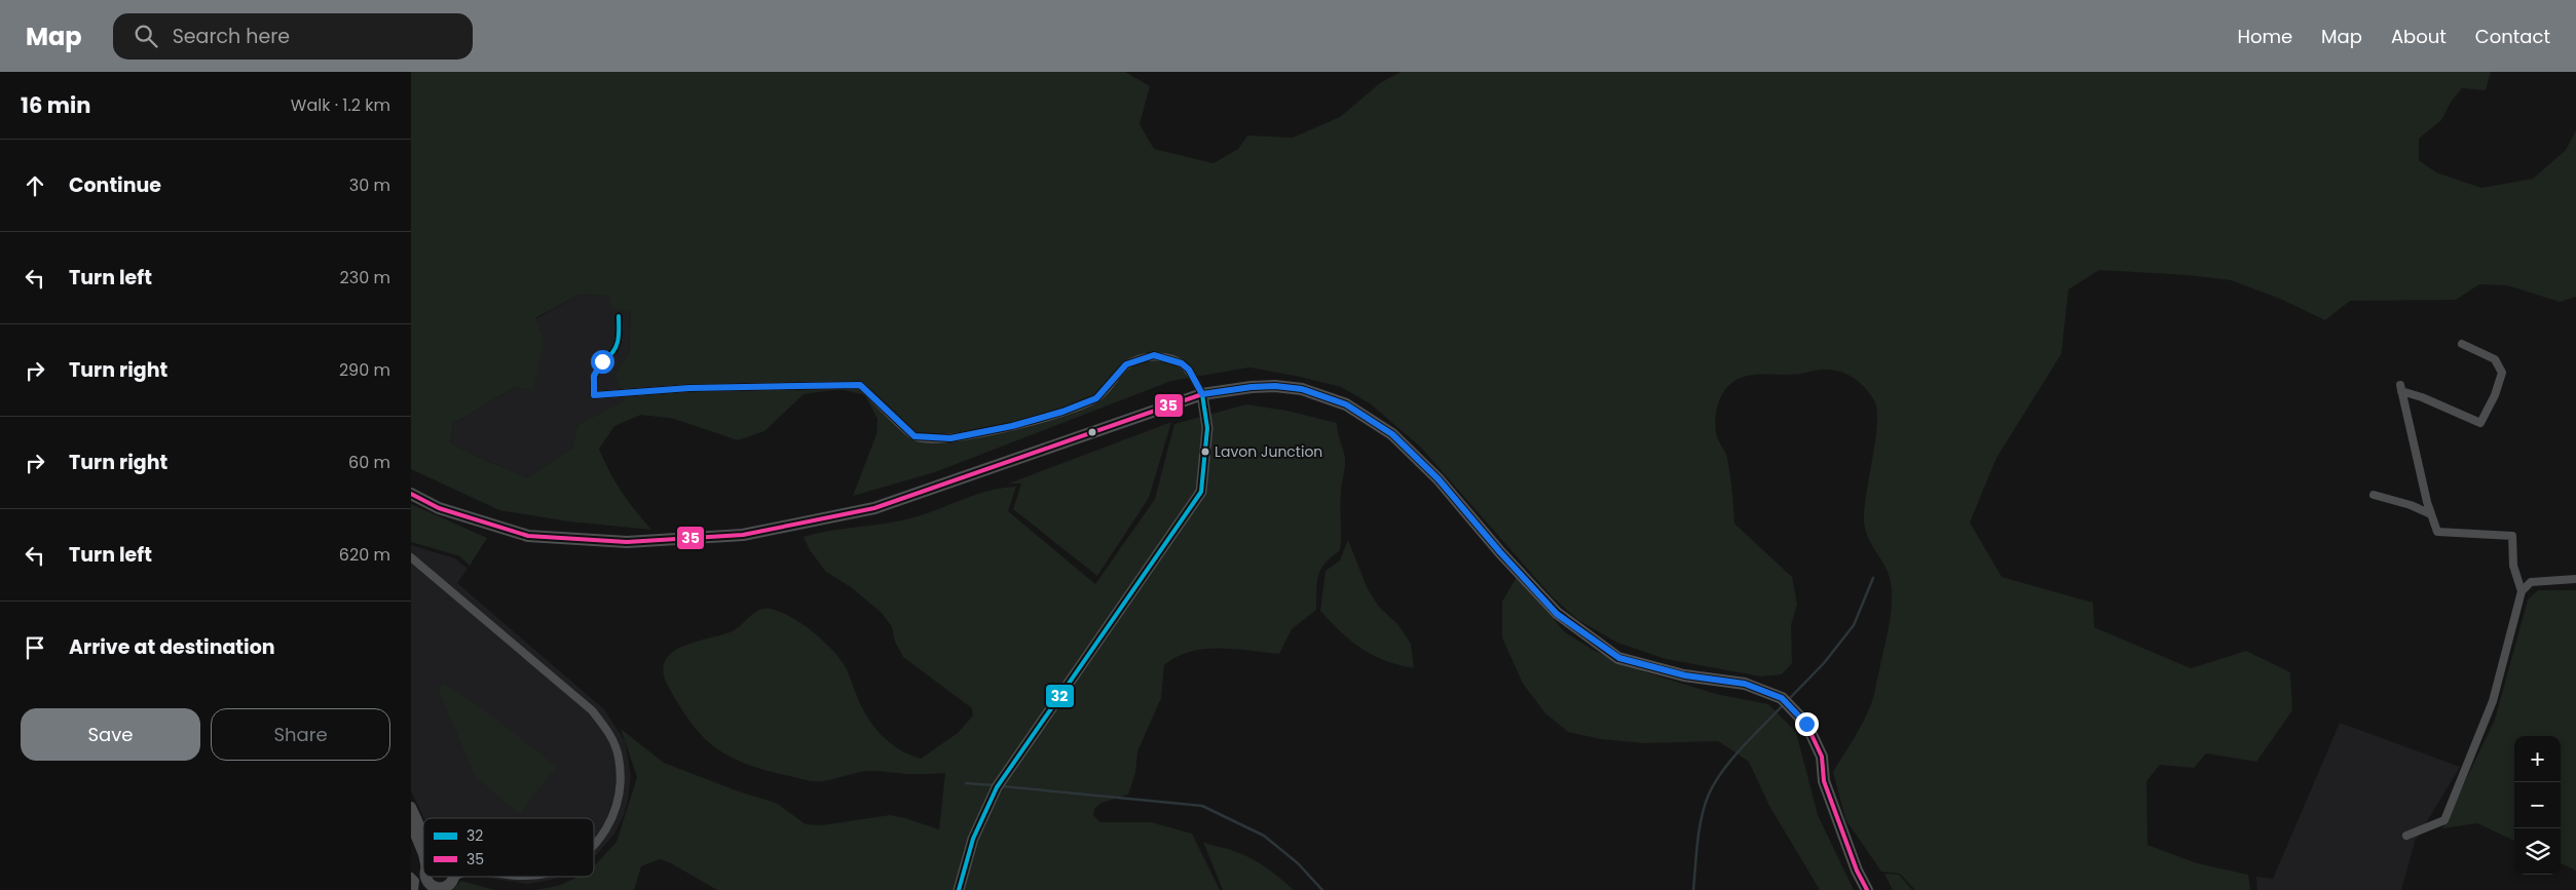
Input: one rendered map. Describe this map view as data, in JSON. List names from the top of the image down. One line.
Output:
{"places":["Lavon Junction"],"lines":["transit line 32","transit line 35"],"legend":["32","35"],"page":{"header":"Map","search":"Search here","nav":["Home","Map","About","Contact"],"heading":["16 min","Walk · 1.2 km"],"list":[["Continue","30 m"],["Turn left","230 m"],["Turn right","290 m"],["Turn right","60 m"],["Turn left","620 m"],"Arrive at destination"],"buttons":["Save","Share"],"map_buttons":["+","−"]}}
